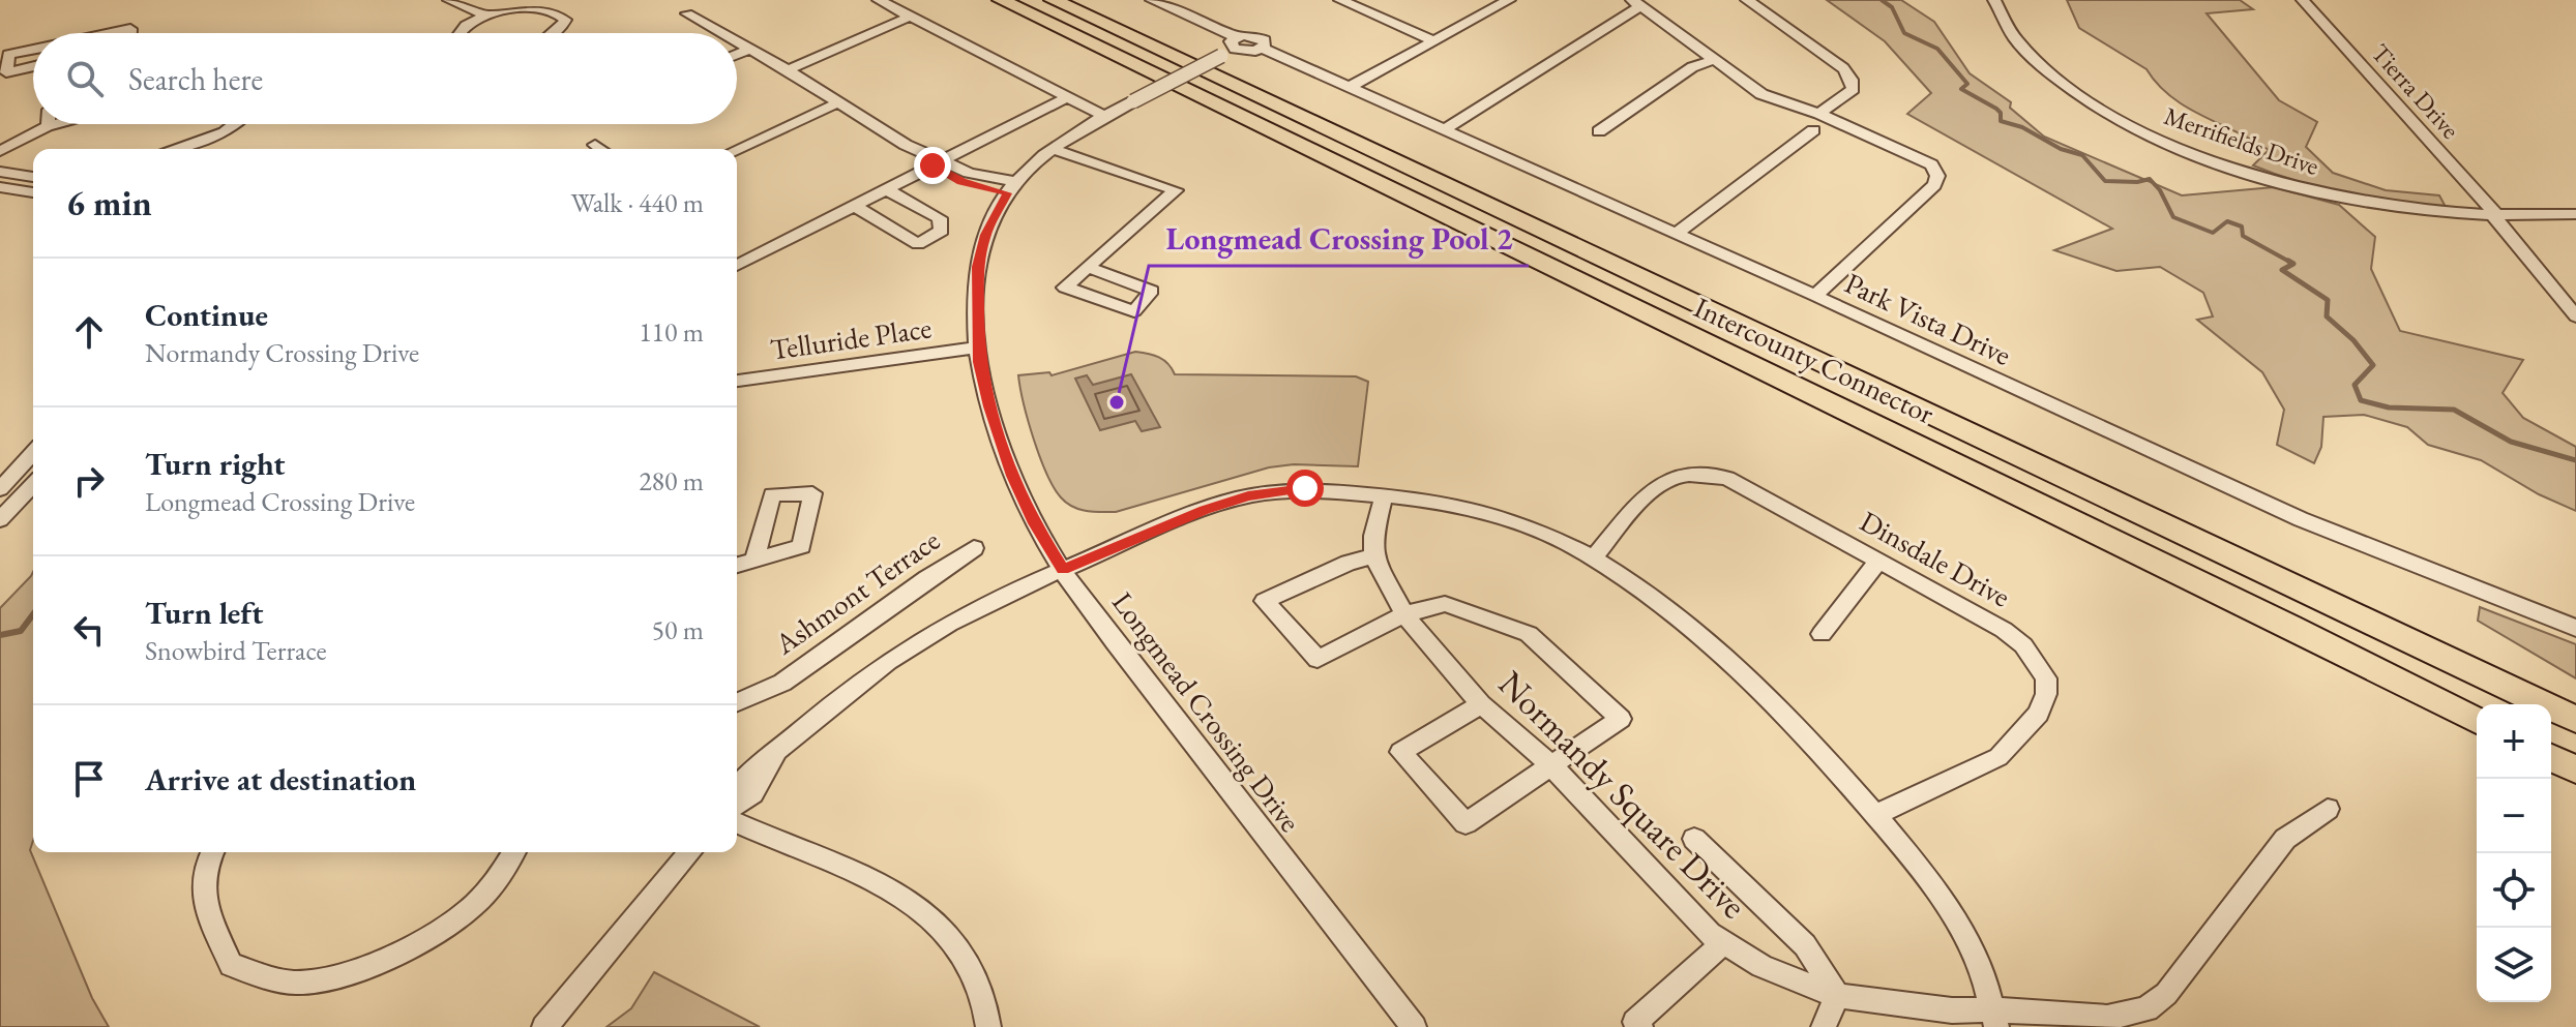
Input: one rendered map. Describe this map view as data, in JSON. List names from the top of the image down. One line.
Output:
{"streets":{"highway":["Intercounty Connector"],"street":["Tierra Drive","Merrifields Drive","Park Vista Drive","Telluride Place","Dinsdale Drive","Ashmont Terrace","Longmead Crossing Drive","Normandy Square Drive"]},"crossings":[["Tierra Drive","Merrifields Drive"],["Park Vista Drive","Longmead Crossing Drive"],["Telluride Place","Longmead Crossing Drive"]],"places":["Longmead Crossing Pool 2"],"page":{"search":"Search here","heading":["6 min","Walk · 440 m"],"list":[["Continue","Normandy Crossing Drive","110 m"],["Turn right","Longmead Crossing Drive","280 m"],["Turn left","Snowbird Terrace","50 m"],"Arrive at destination"],"map_buttons":["+","−"]}}
